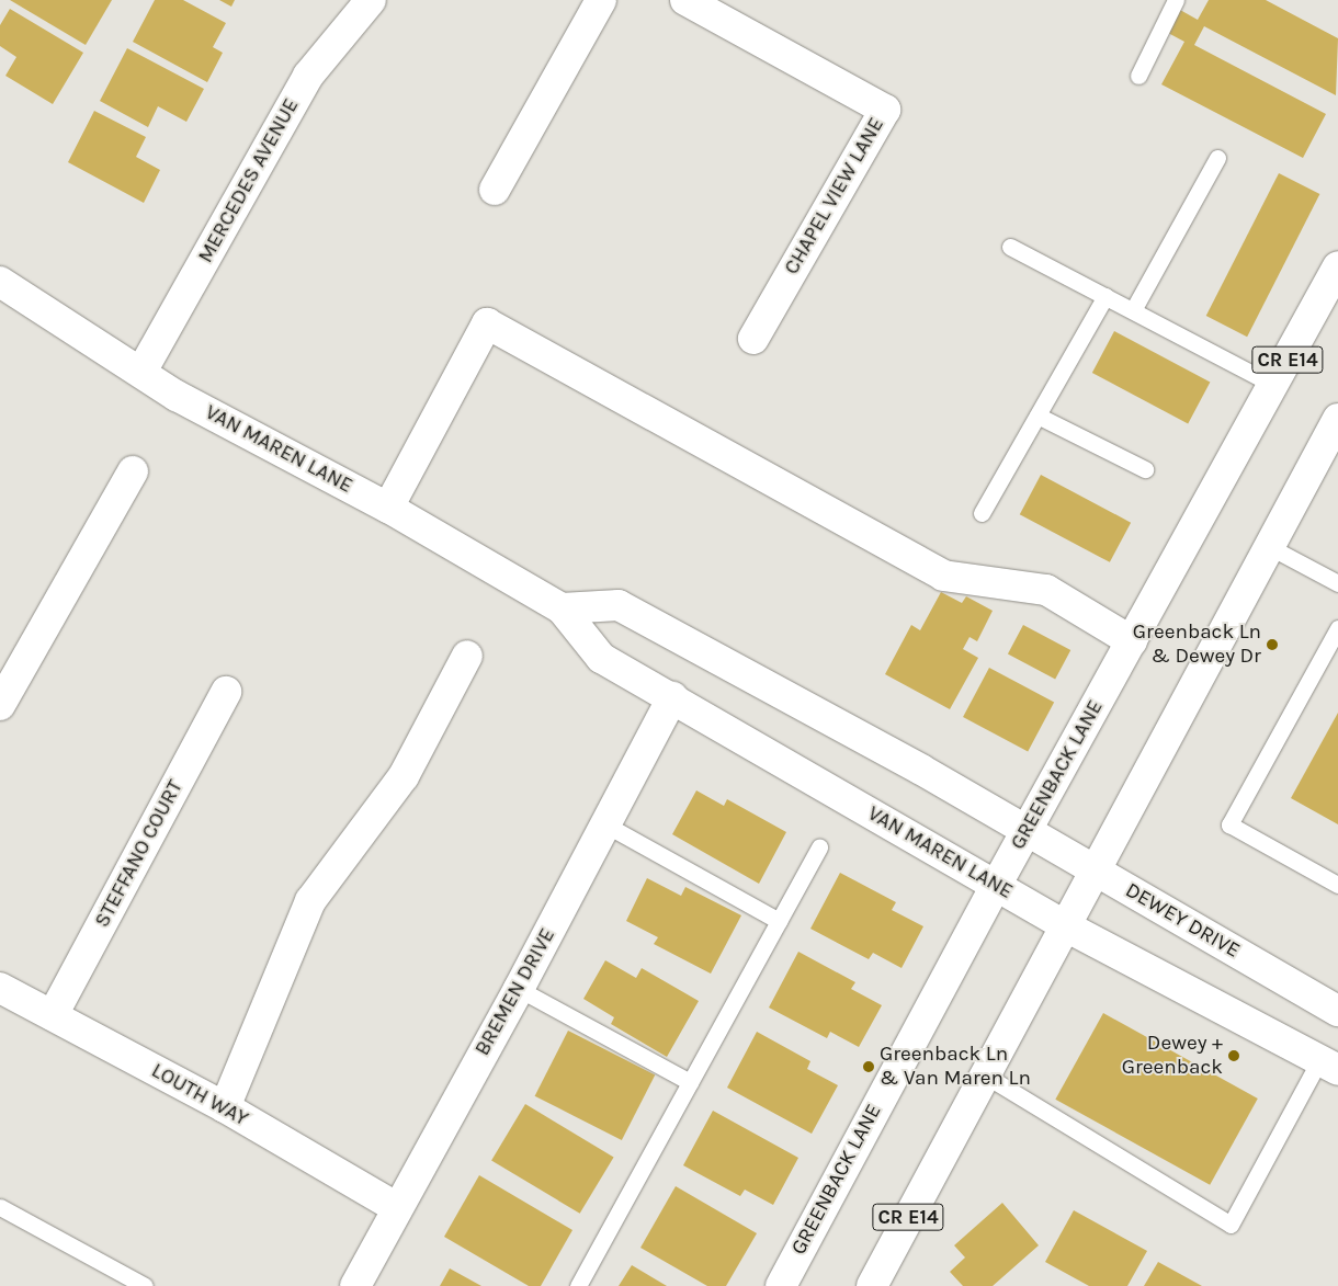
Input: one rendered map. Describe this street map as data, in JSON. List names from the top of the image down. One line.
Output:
{"streets":{"main road":["MERCEDES AVENUE","CHAPEL VIEW LANE","CR E14","VAN MAREN LANE","GREENBACK LANE","STEFFANO COURT","DEWEY DRIVE","BREMEN DRIVE","LOUTH WAY"]},"crossings":[["MERCEDES AVENUE","VAN MAREN LANE"],["CR E14","VAN MAREN LANE"],["CR E14","DEWEY DRIVE"],["VAN MAREN LANE","GREENBACK LANE"],["VAN MAREN LANE","BREMEN DRIVE"],["GREENBACK LANE","DEWEY DRIVE"],["STEFFANO COURT","LOUTH WAY"],["BREMEN DRIVE","LOUTH WAY"]],"places":["Greenback Ln & Dewey Dr","Dewey + Greenback","Greenback Ln & Van Maren Ln"]}
